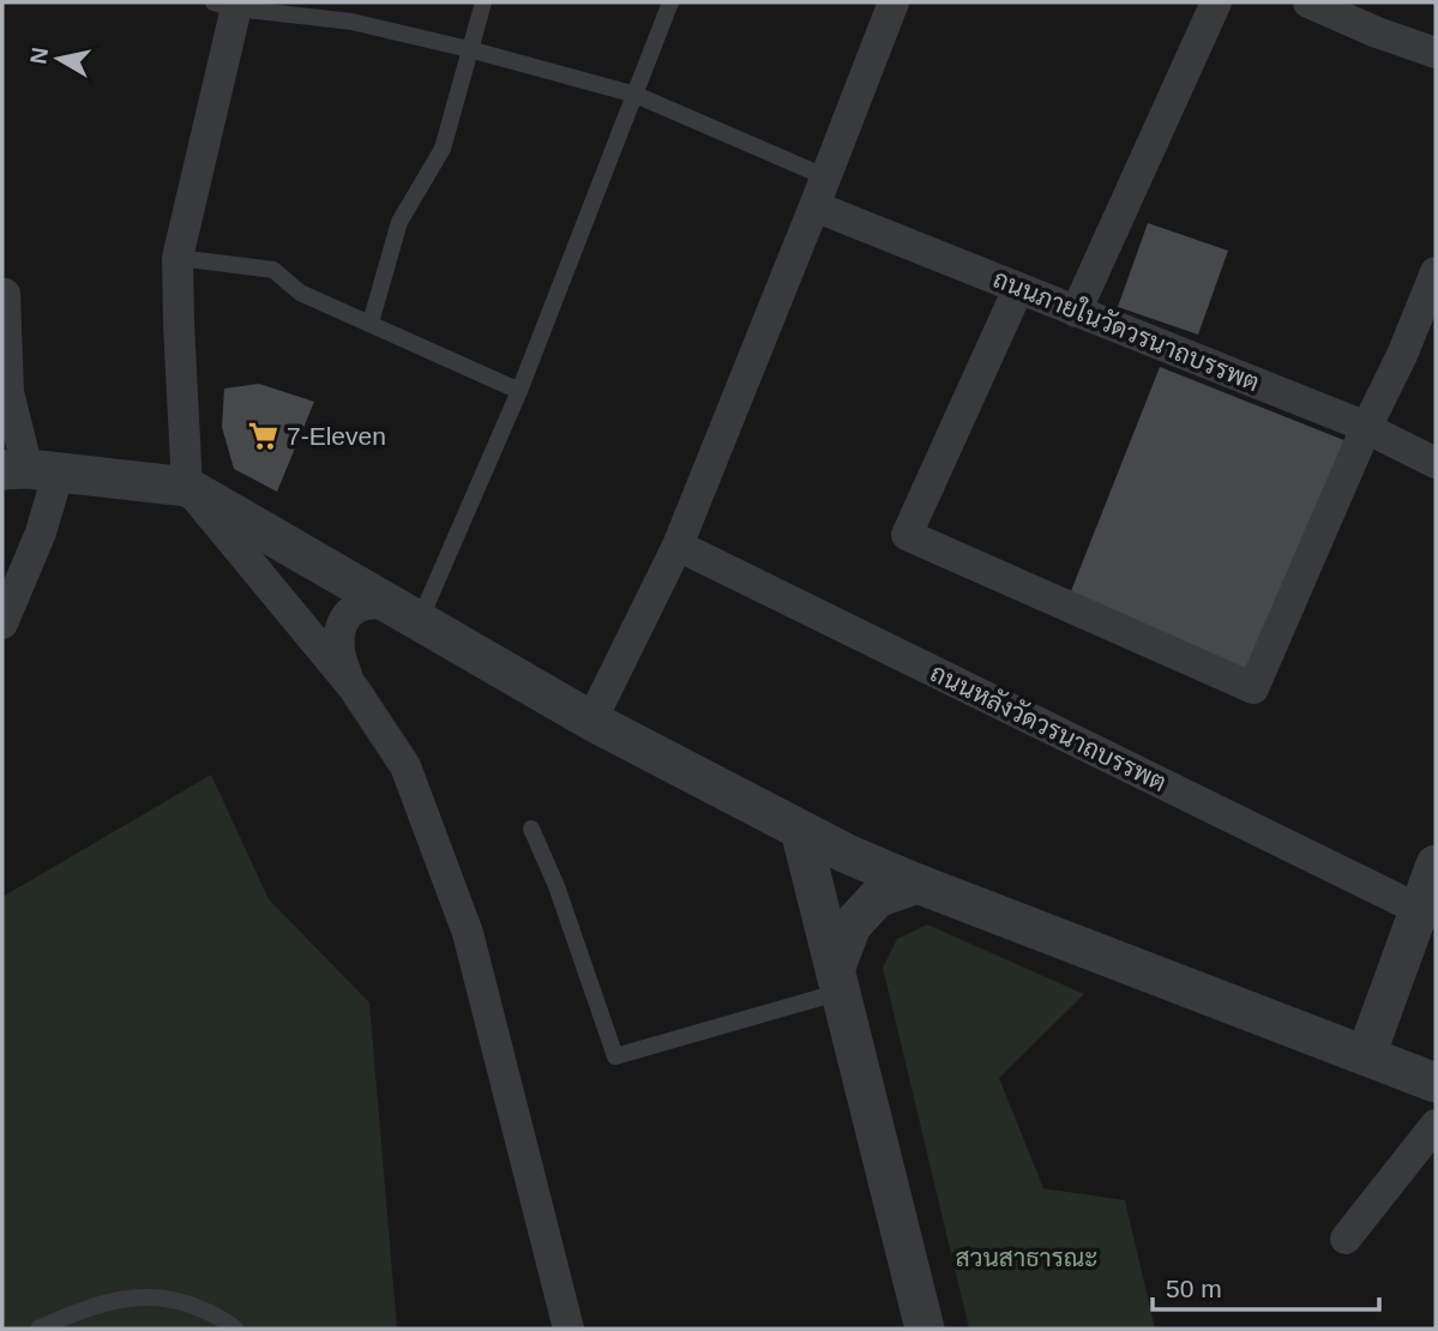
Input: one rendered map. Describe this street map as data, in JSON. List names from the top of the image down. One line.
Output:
{"streets":{"street":["ถนนภายในวัดวรนาถบรรพต","ถนนหลังวัดวรนาถบรรพต"]},"parks":["สวนสาธารณะ"],"places":{"supermarket":["7-Eleven"]},"scale_bar":"50 m","north":"left"}
